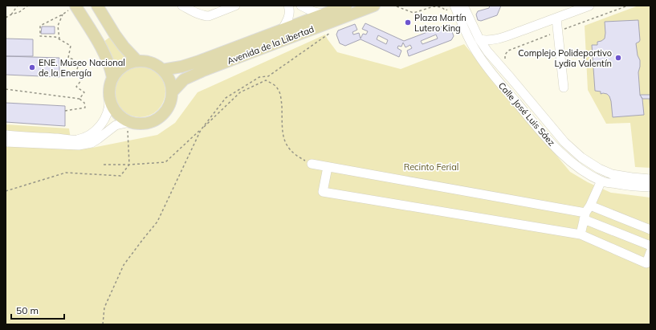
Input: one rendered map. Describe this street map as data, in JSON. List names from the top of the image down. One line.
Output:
{"streets":{"main road":["Avenida de la Libertad"],"street":["Calle José Luis Sáez"]},"parks":["Recinto Ferial"],"places":["Plaza Martín Lutero King","Complejo Polideportivo Lydia Valentín","ENE. Museo Nacional de la Energía"],"scale_bar":"50 m"}
